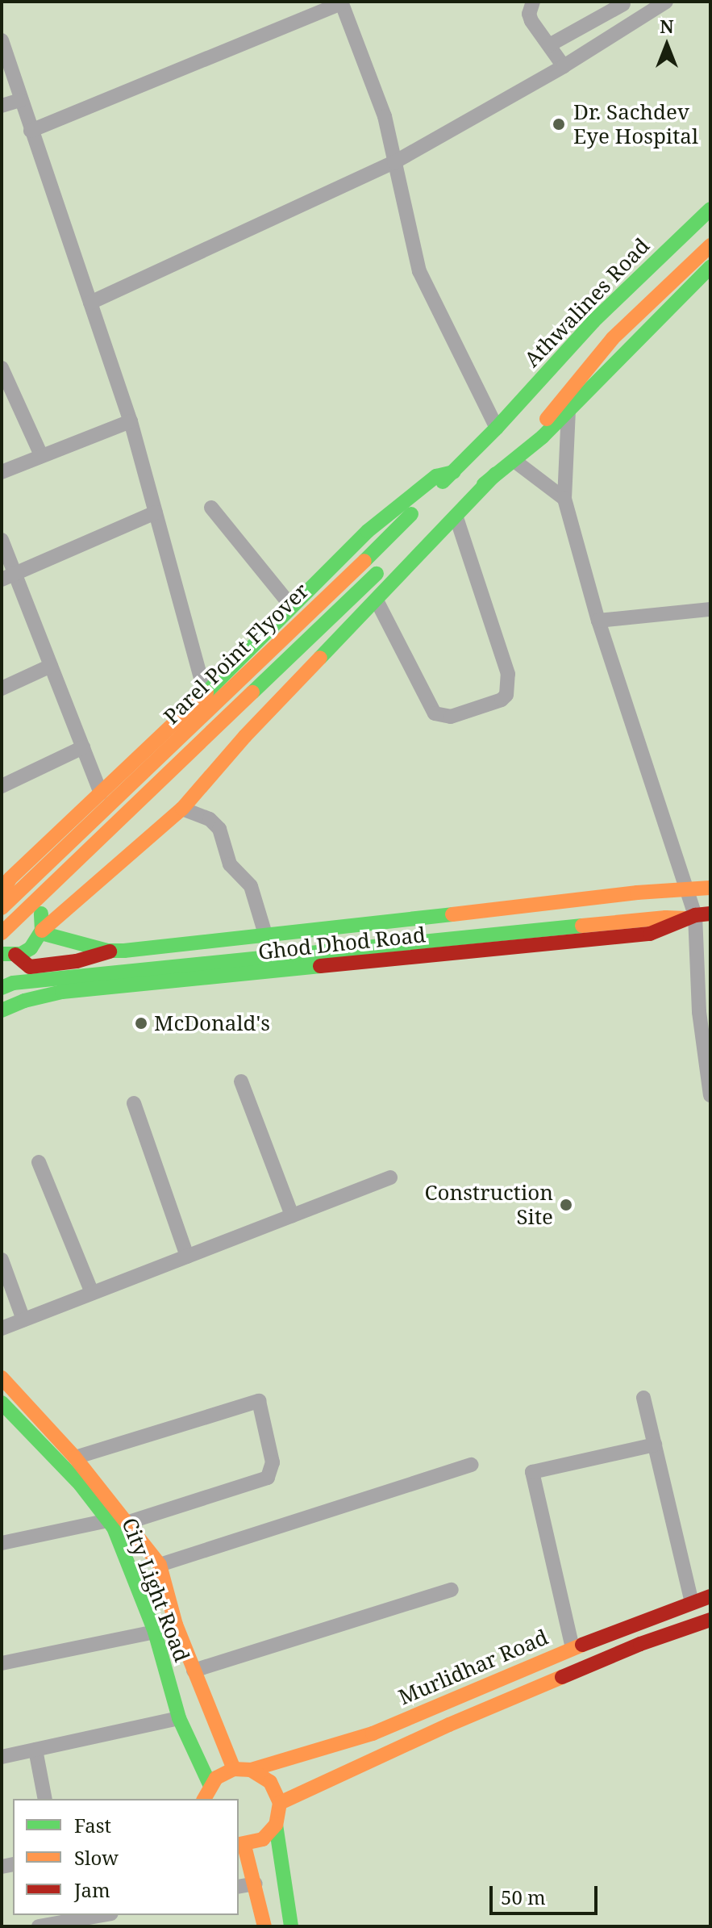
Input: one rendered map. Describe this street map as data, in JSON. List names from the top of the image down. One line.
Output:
{"streets":{"main road":["Athwalines Road","Parel Point Flyover","Ghod Dhod Road","City Light Road","Murlidhar Road"]},"crossings":[["Athwalines Road","Parel Point Flyover"]],"places":["Dr. Sachdev Eye Hospital","McDonald's","Construction Site"],"legend":["Fast","Slow","Jam"],"scale_bar":"50 m","north":"top"}
